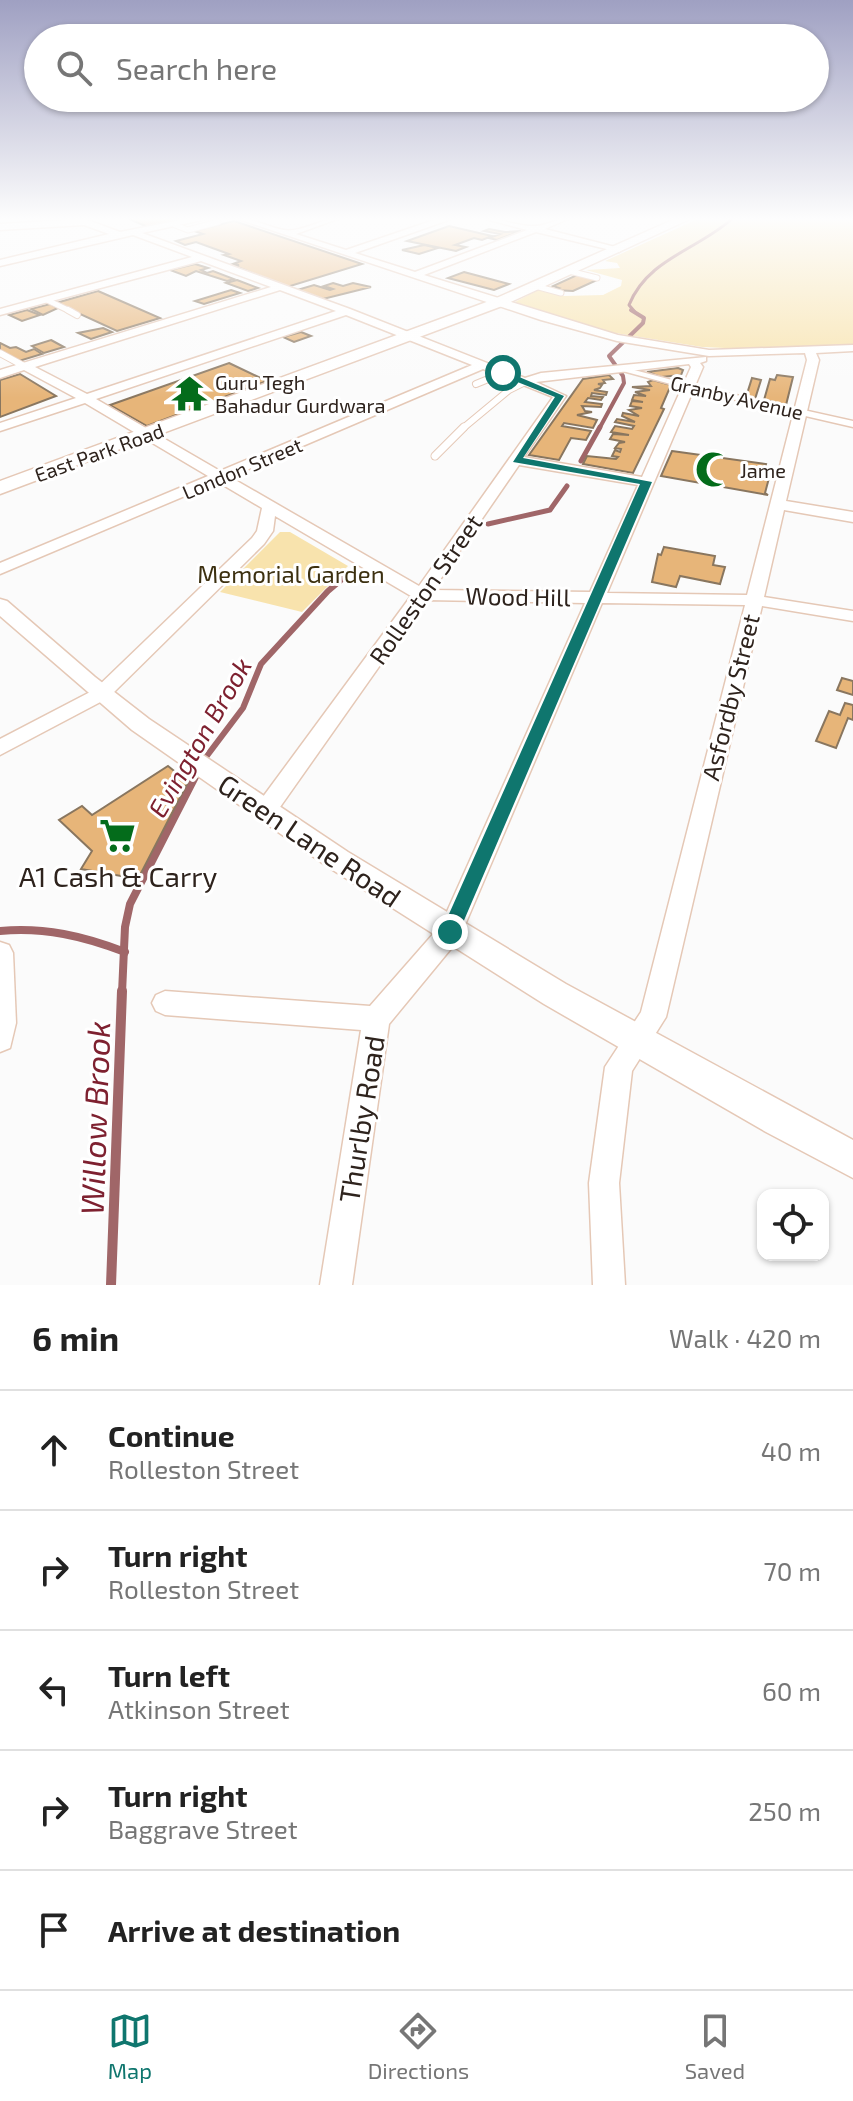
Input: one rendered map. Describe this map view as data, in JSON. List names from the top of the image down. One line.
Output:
{"streets":{"main road":["East Park Road"],"street":["Granby Avenue","London Street","Rolleston Street","Wood Hill","Asfordby Street","Green Lane Road","Thurlby Road"]},"crossings":[["Granby Avenue","Asfordby Street"],["Granby Avenue","Thurlby Road"],["Rolleston Street","Wood Hill"],["Rolleston Street","Green Lane Road"],["Wood Hill","Asfordby Street"],["Wood Hill","Thurlby Road"],["Asfordby Street","Green Lane Road"],["Green Lane Road","Thurlby Road"]],"water":["Evington Brook","Willow Brook"],"parks":["Memorial Garden"],"places":{"temple":["Guru Tegh Bahadur Gurdwara"],"mosque":["Jame"],"supermarket":["A1 Cash & Carry"]},"page":{"search":"Search here","heading":["6 min","Walk · 420 m"],"list":[["Continue","Rolleston Street","40 m"],["Turn right","Rolleston Street","70 m"],["Turn left","Atkinson Street","60 m"],["Turn right","Baggrave Street","250 m"],"Arrive at destination"],"nav":["Map","Directions","Saved"]}}
